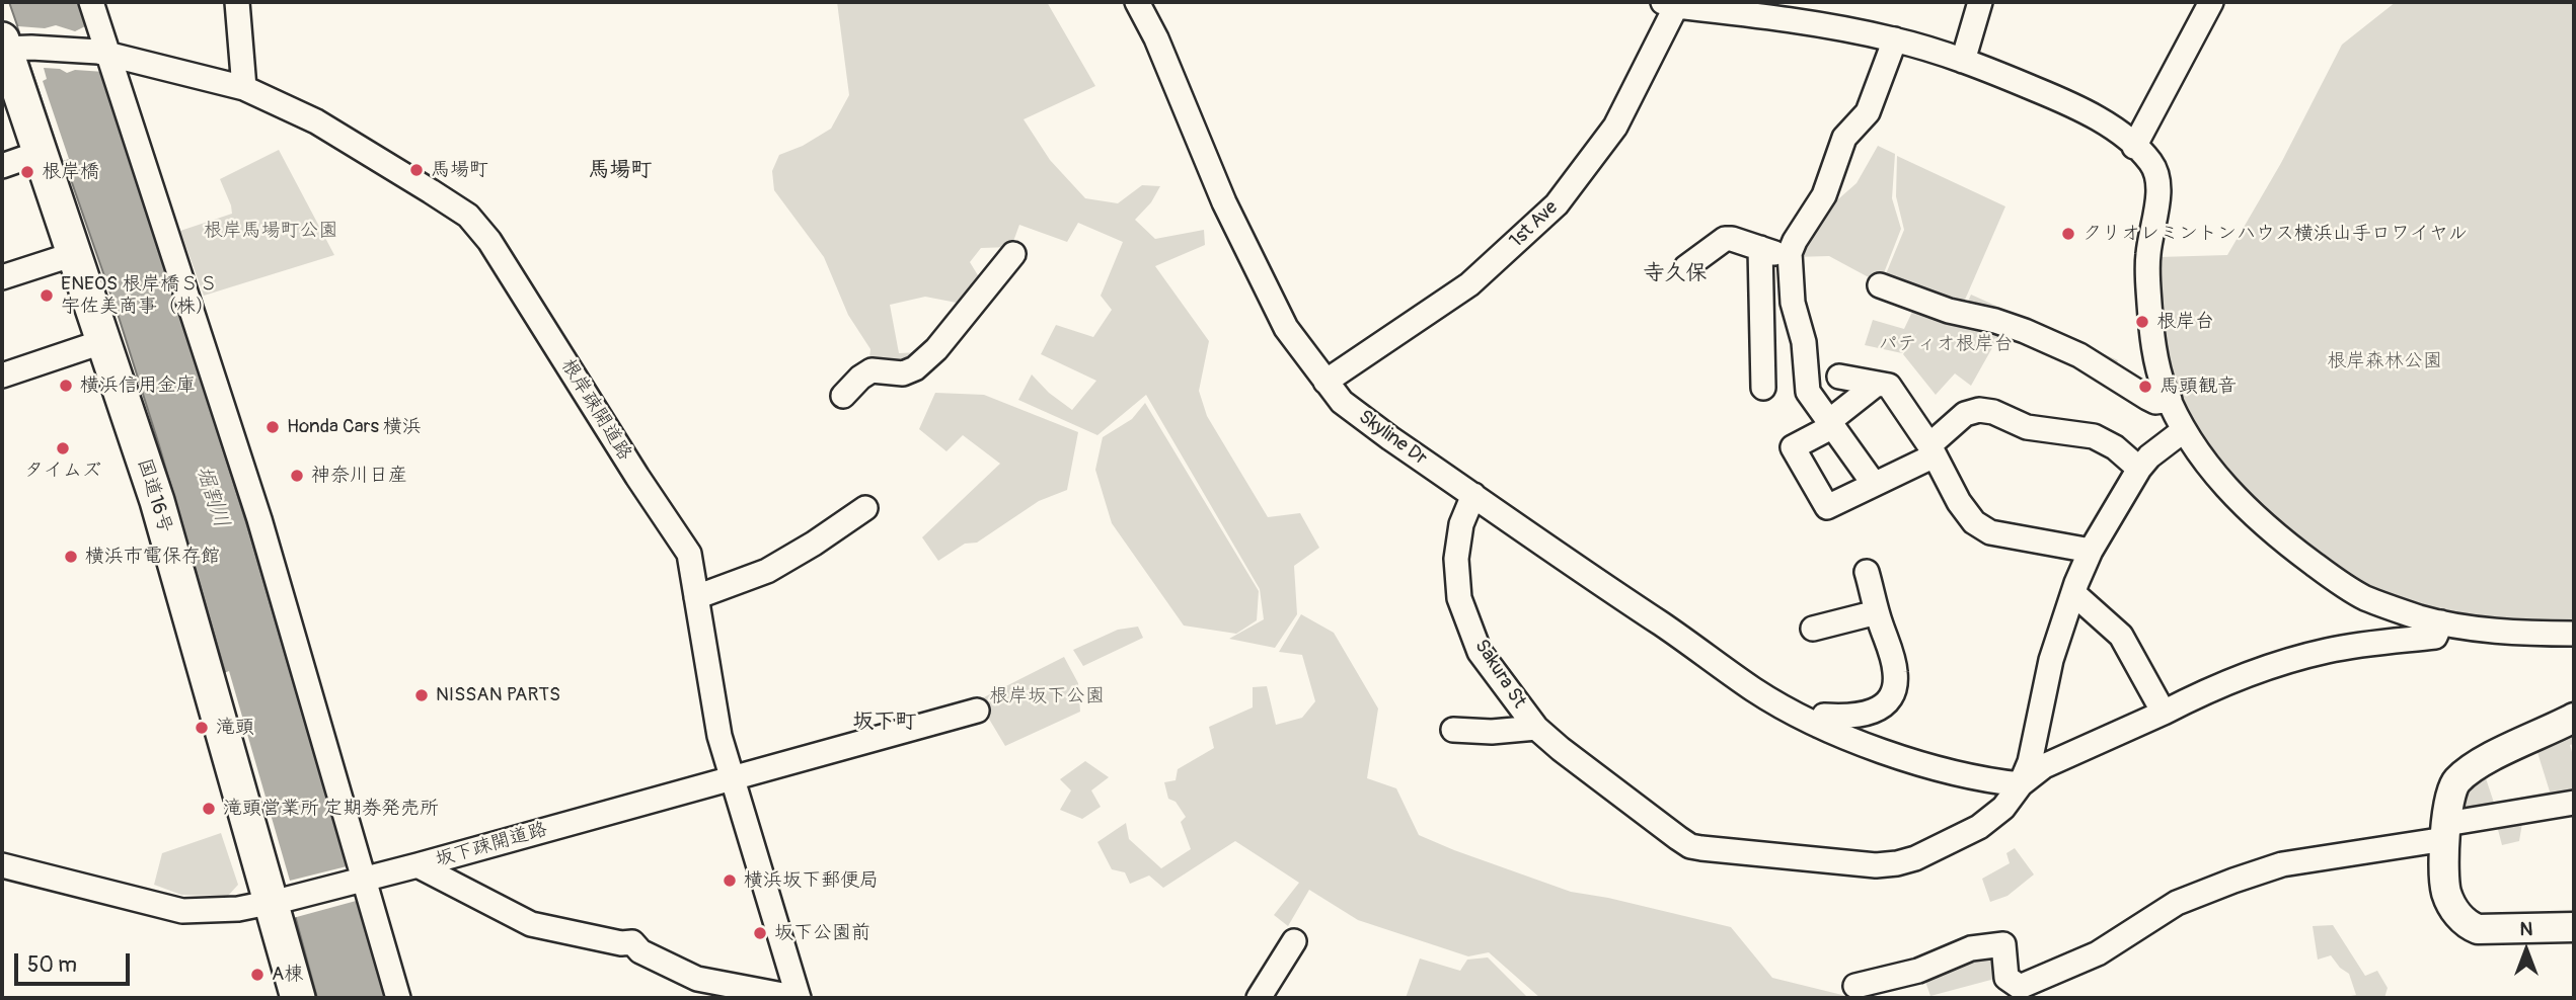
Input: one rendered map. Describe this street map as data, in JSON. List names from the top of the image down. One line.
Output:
{"streets":{"highway":["国道16号"],"street":["1st Ave","根岸疎開道路","Skyline Dr","Sakura St","坂下疎開道路"]},"crossings":[["1st Ave","Skyline Dr"],["根岸疎開道路","国道16号"],["根岸疎開道路","坂下疎開道路"],["Skyline Dr","Sakura St"],["国道16号","坂下疎開道路"]],"districts":["馬場町","寺久保","坂下町"],"water":["堀割川"],"parks":["根岸馬場町公園","パティオ根岸台","根岸森林公園","根岸坂下公園"],"places":["馬場町","根岸橋","クリオレミントンハウス横浜山手ロワイヤル","ENEOS 根岸橋ＳＳ 宇佐美商事（株）","根岸台","横浜信用金庫","馬頭観音","Honda Cars 横浜","タイムズ","神奈川日産","横浜市電保存館","NISSAN PARTS","滝頭","滝頭営業所 定期券発売所","横浜坂下郵便局","坂下公園前","A棟"],"scale_bar":"50 m","north":"top"}
